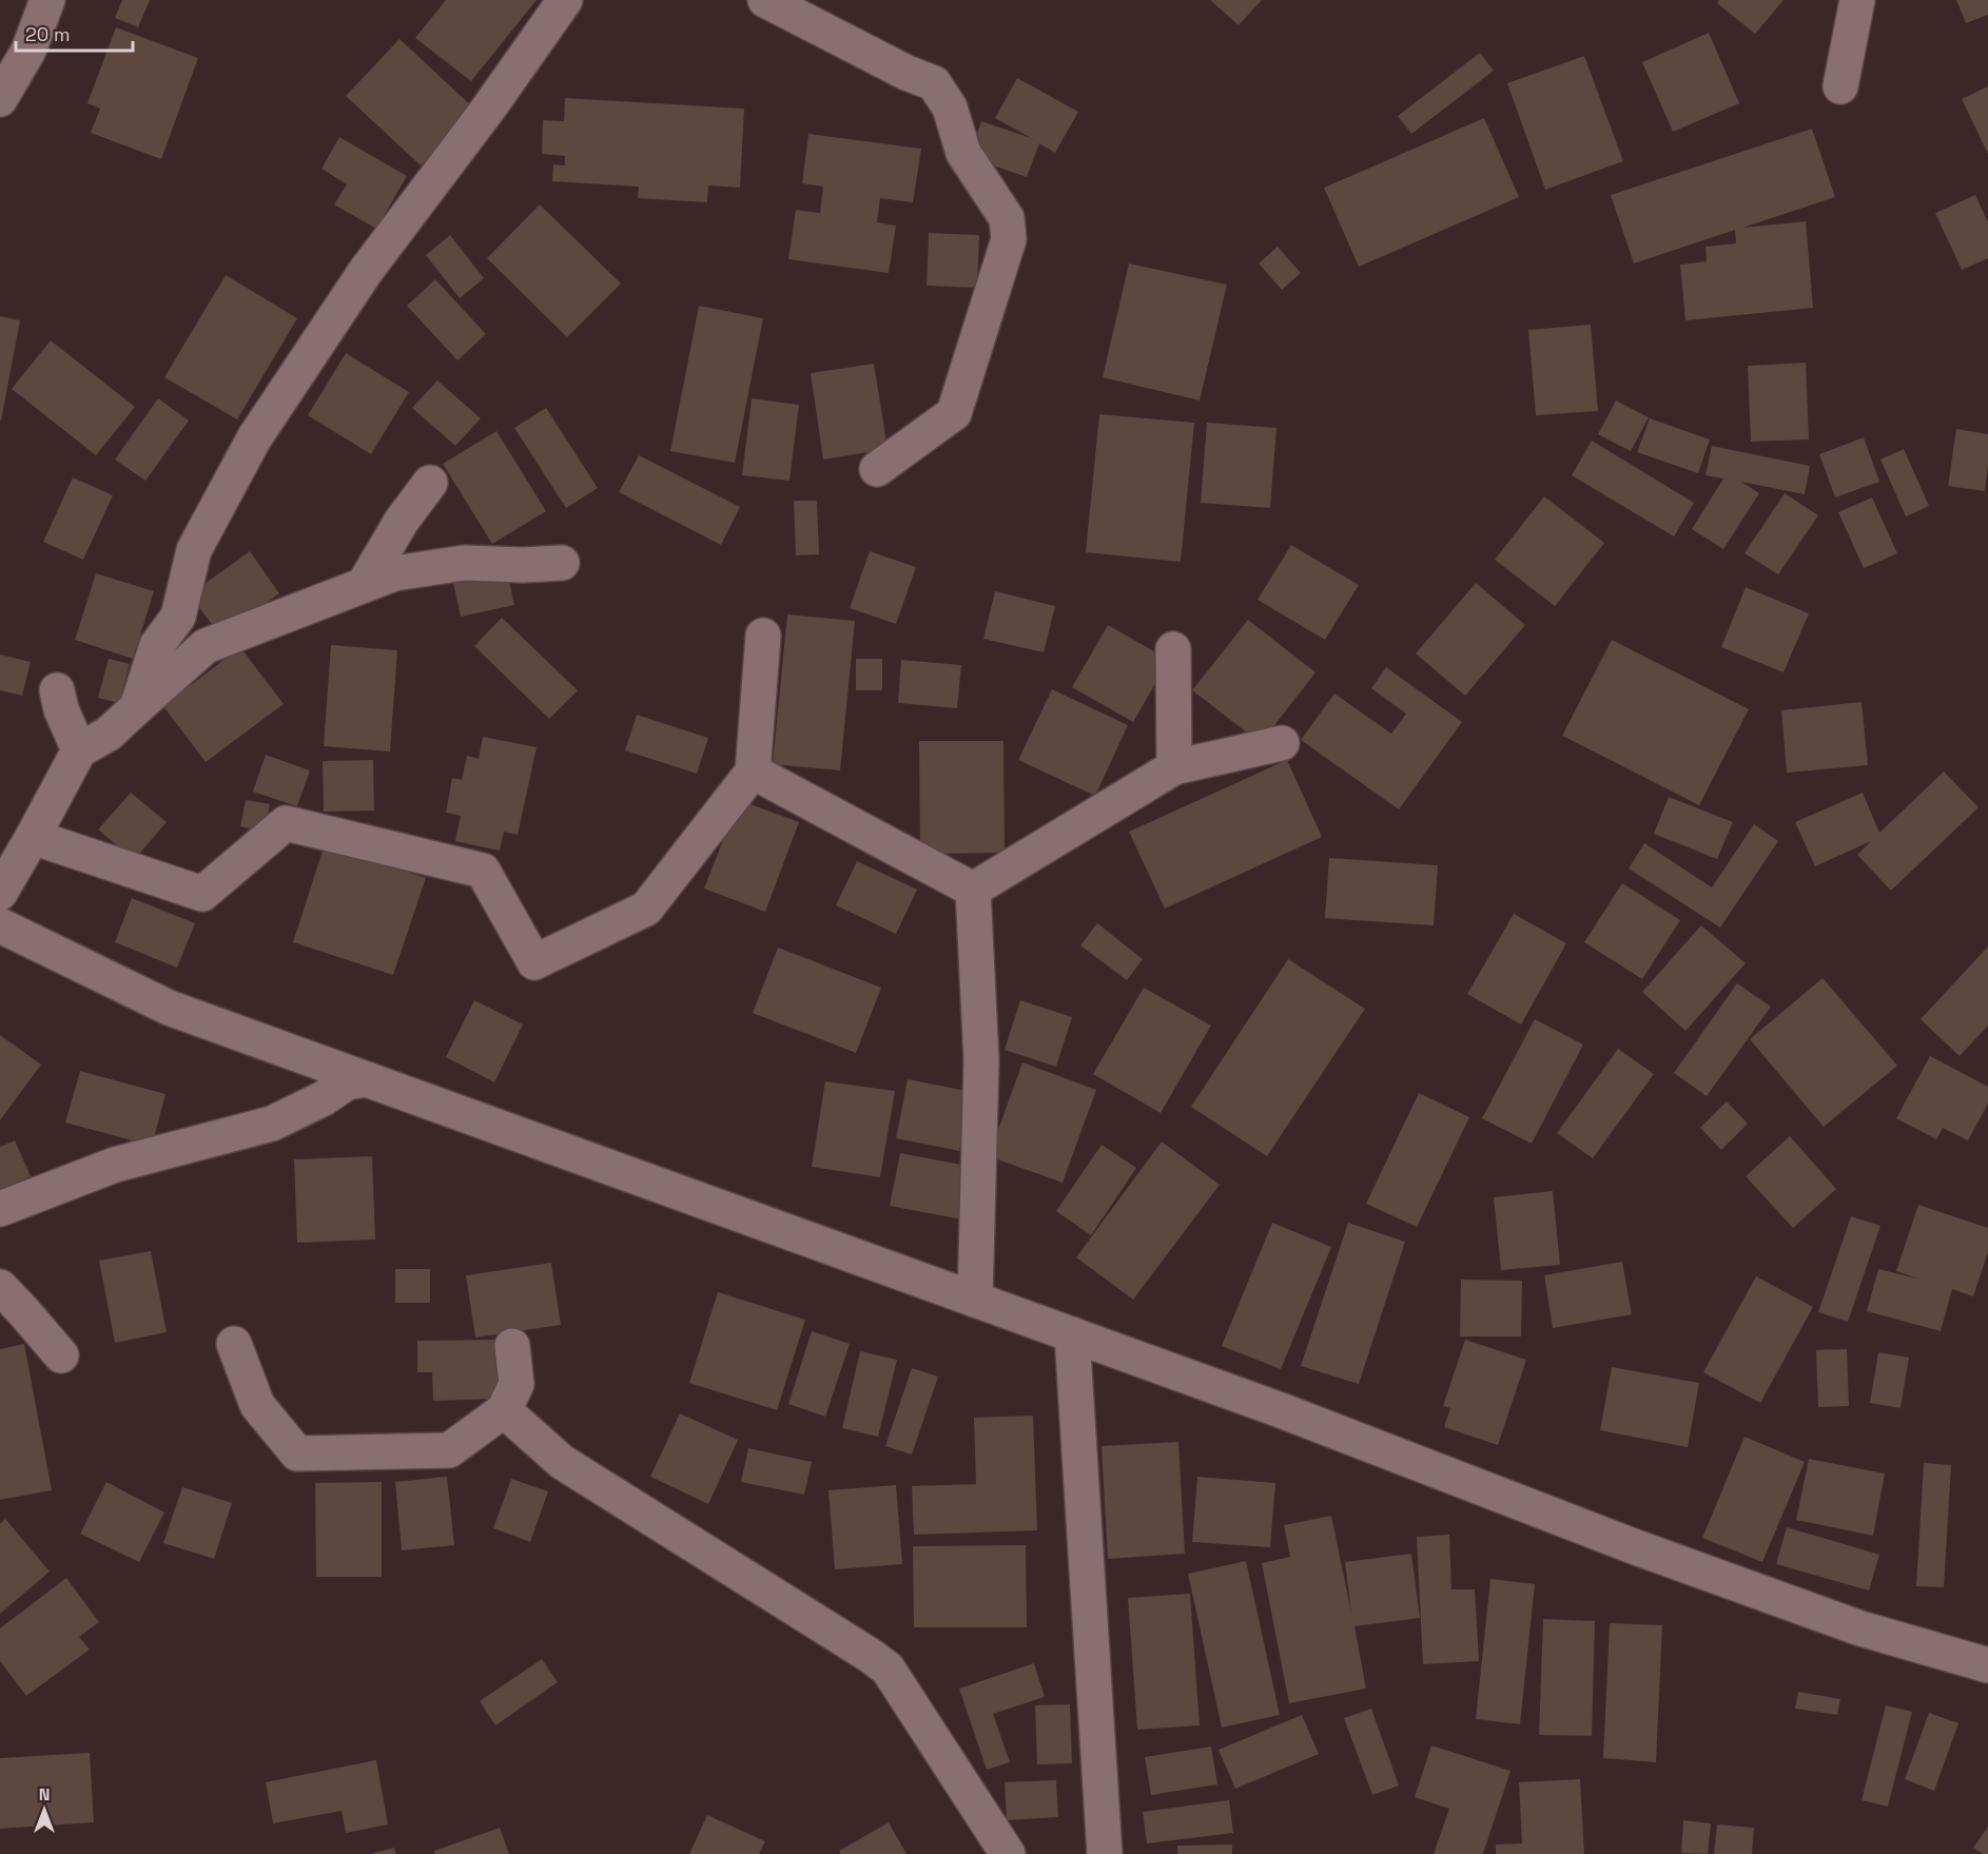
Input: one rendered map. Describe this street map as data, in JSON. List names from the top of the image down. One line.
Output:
{"scale_bar":"20 m","north":"top"}
